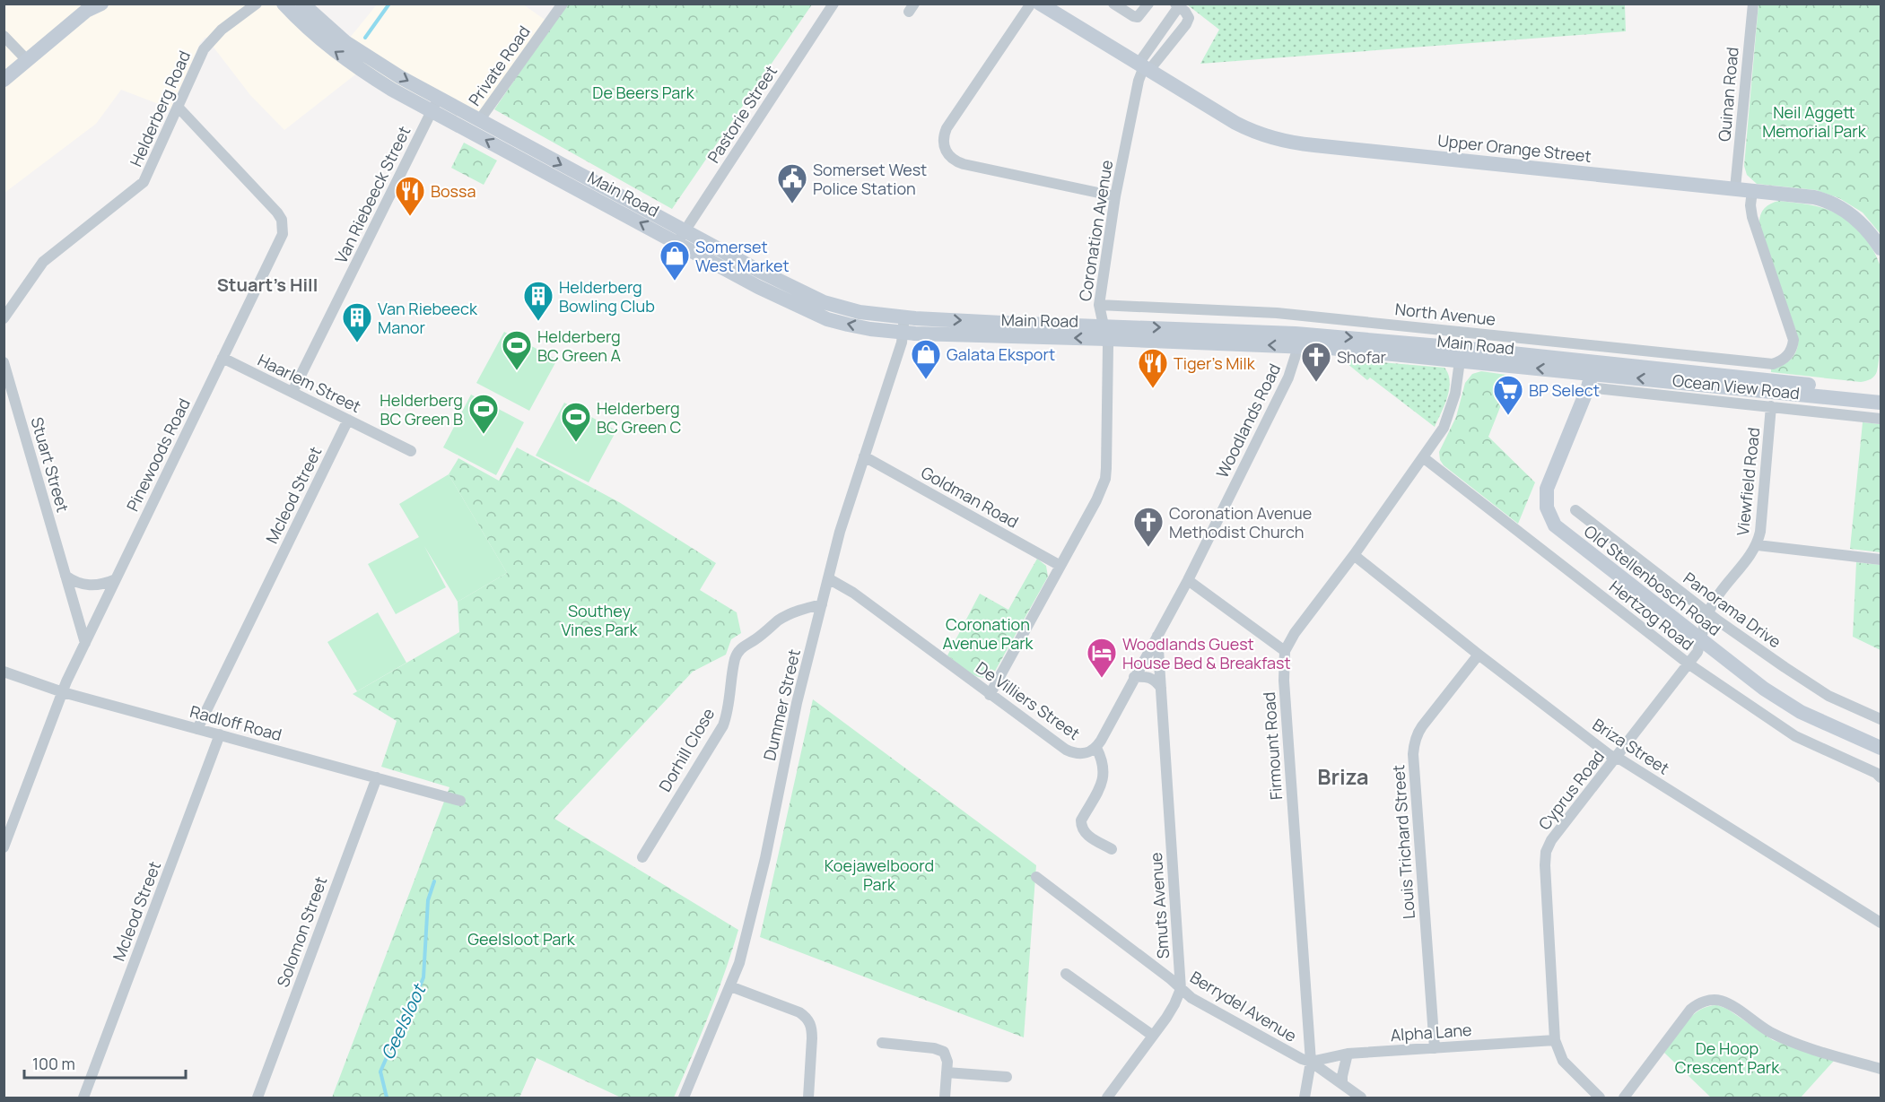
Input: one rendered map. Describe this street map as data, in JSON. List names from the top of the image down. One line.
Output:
{"streets":{"main road":["Upper Orange Street","Main Road","Old Stellenbosch Road"],"street":["Private Road","Quinan Road","Helderberg Road","Pastorie Street","Van Riebeeck Street","Coronation Avenue","North Avenue","Haarlem Street","Ocean View Road","Woodlands Road","Pinewoods Road","Stuart Street","Viewfield Road","Mcleod Street","Goldman Road","Panorama Drive","Hertzog Road","De Villiers Street","Dummer Street","Radloff Road","Firmount Road","Briza Street","Dorhill Close","Cyprus Road","Louis Trichard Street","Smuts Avenue","Solomon Street","Berrydel Avenue","Alpha Lane"]},"crossings":[["Private Road","Main Road"],["Quinan Road","Upper Orange Street"],["Helderberg Road","Pinewoods Road"],["Pastorie Street","Main Road"],["Upper Orange Street","Coronation Avenue"],["Upper Orange Street","North Avenue"],["Main Road","Van Riebeeck Street"],["Main Road","Coronation Avenue"],["Main Road","Ocean View Road"],["Main Road","Woodlands Road"],["Main Road","Old Stellenbosch Road"],["Main Road","Dummer Street"],["Main Road","Firmount Road"],["Van Riebeeck Street","Haarlem Street"],["Coronation Avenue","North Avenue"],["Coronation Avenue","Goldman Road"],["Coronation Avenue","De Villiers Street"],["Haarlem Street","Pinewoods Road"],["Haarlem Street","Mcleod Street"],["Ocean View Road","Viewfield Road"],["Ocean View Road","Old Stellenbosch Road"],["Woodlands Road","De Villiers Street"],["Woodlands Road","Smuts Avenue"],["Pinewoods Road","Stuart Street"],["Pinewoods Road","Radloff Road"],["Viewfield Road","Old Stellenbosch Road"],["Viewfield Road","Panorama Drive"],["Viewfield Road","Cyprus Road"],["Mcleod Street","Radloff Road"],["Goldman Road","Dummer Street"],["Old Stellenbosch Road","Cyprus Road"],["Hertzog Road","Firmount Road"],["Hertzog Road","Cyprus Road"],["De Villiers Street","Dummer Street"],["Dummer Street","Dorhill Close"],["Radloff Road","Solomon Street"],["Firmount Road","Briza Street"],["Firmount Road","Berrydel Avenue"],["Firmount Road","Alpha Lane"],["Briza Street","Cyprus Road"],["Briza Street","Louis Trichard Street"],["Cyprus Road","Alpha Lane"],["Louis Trichard Street","Alpha Lane"],["Smuts Avenue","Berrydel Avenue"],["Berrydel Avenue","Alpha Lane"]],"districts":["Stuart's Hill","Briza"],"water":["Geelsloot"],"parks":["De Beers Park","Neil Aggett Memorial Park","Southey Vines Park","Coronation Avenue Park","Koejawelboord Park","Geelsloot Park","De Hoop Crescent Park"],"places":{"public building":["Somerset West Police Station"],"restaurant":["Bossa","Tiger's Milk"],"shop":["Somerset West Market","Galata Eksport"],"building":["Helderberg Bowling Club","Van Riebeeck Manor"],"sports":["Helderberg BC Green A","Helderberg BC Green B","Helderberg BC Green C"],"church":["Shofar","Coronation Avenue Methodist Church"],"supermarket":["BP Select"],"hotel":["Woodlands Guest House Bed & Breakfast"]},"scale_bar":"100 m"}
